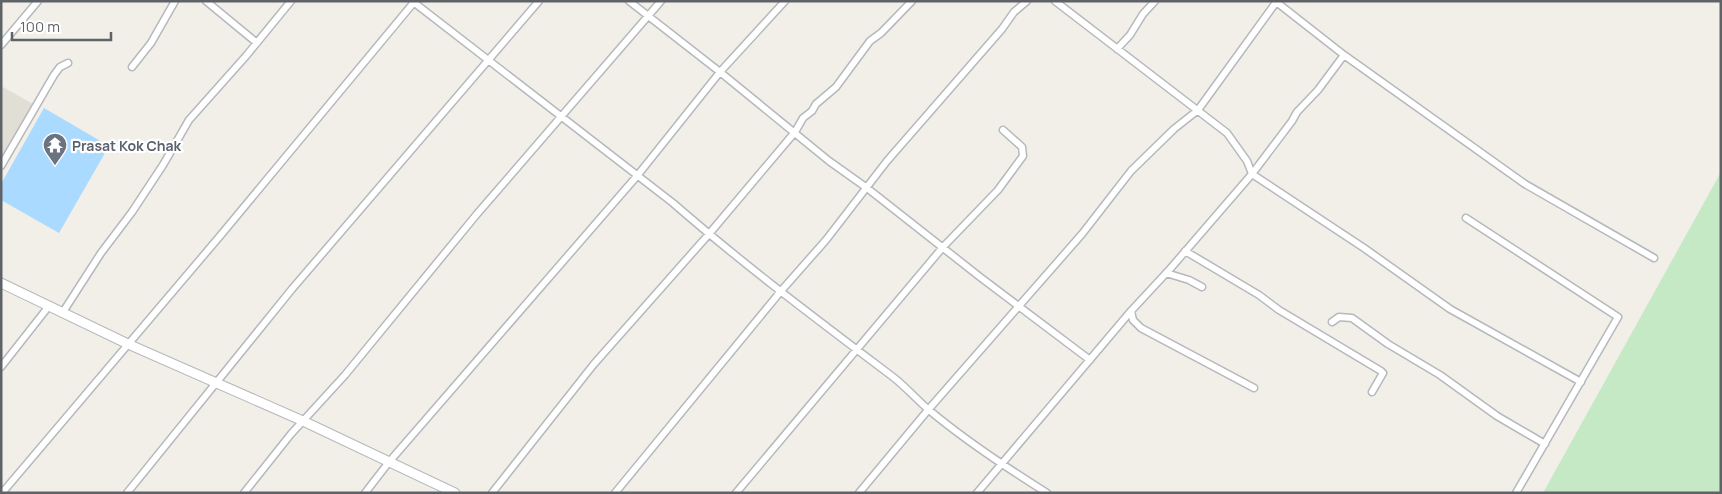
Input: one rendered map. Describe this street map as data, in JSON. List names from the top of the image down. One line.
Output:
{"places":{"temple":["Prasat Kok Chak"]},"scale_bar":"100 m"}
